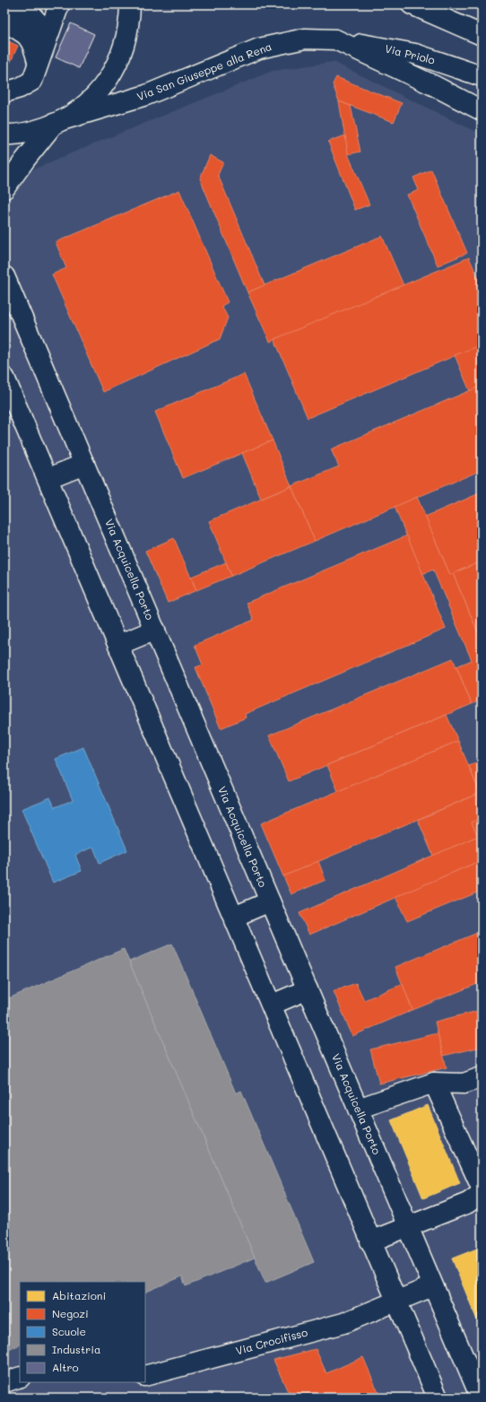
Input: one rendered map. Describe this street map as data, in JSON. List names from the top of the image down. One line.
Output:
{"streets":{"main road":["Via Priolo","Via San Giuseppe alla Rena","Via Acquicella Porto","Via Crocifisso"]},"crossings":[["Via Priolo","Via San Giuseppe alla Rena"],["Via Acquicella Porto","Via Crocifisso"]],"legend":["Abitazioni","Negozi","Scuole","Industria","Altro"]}
